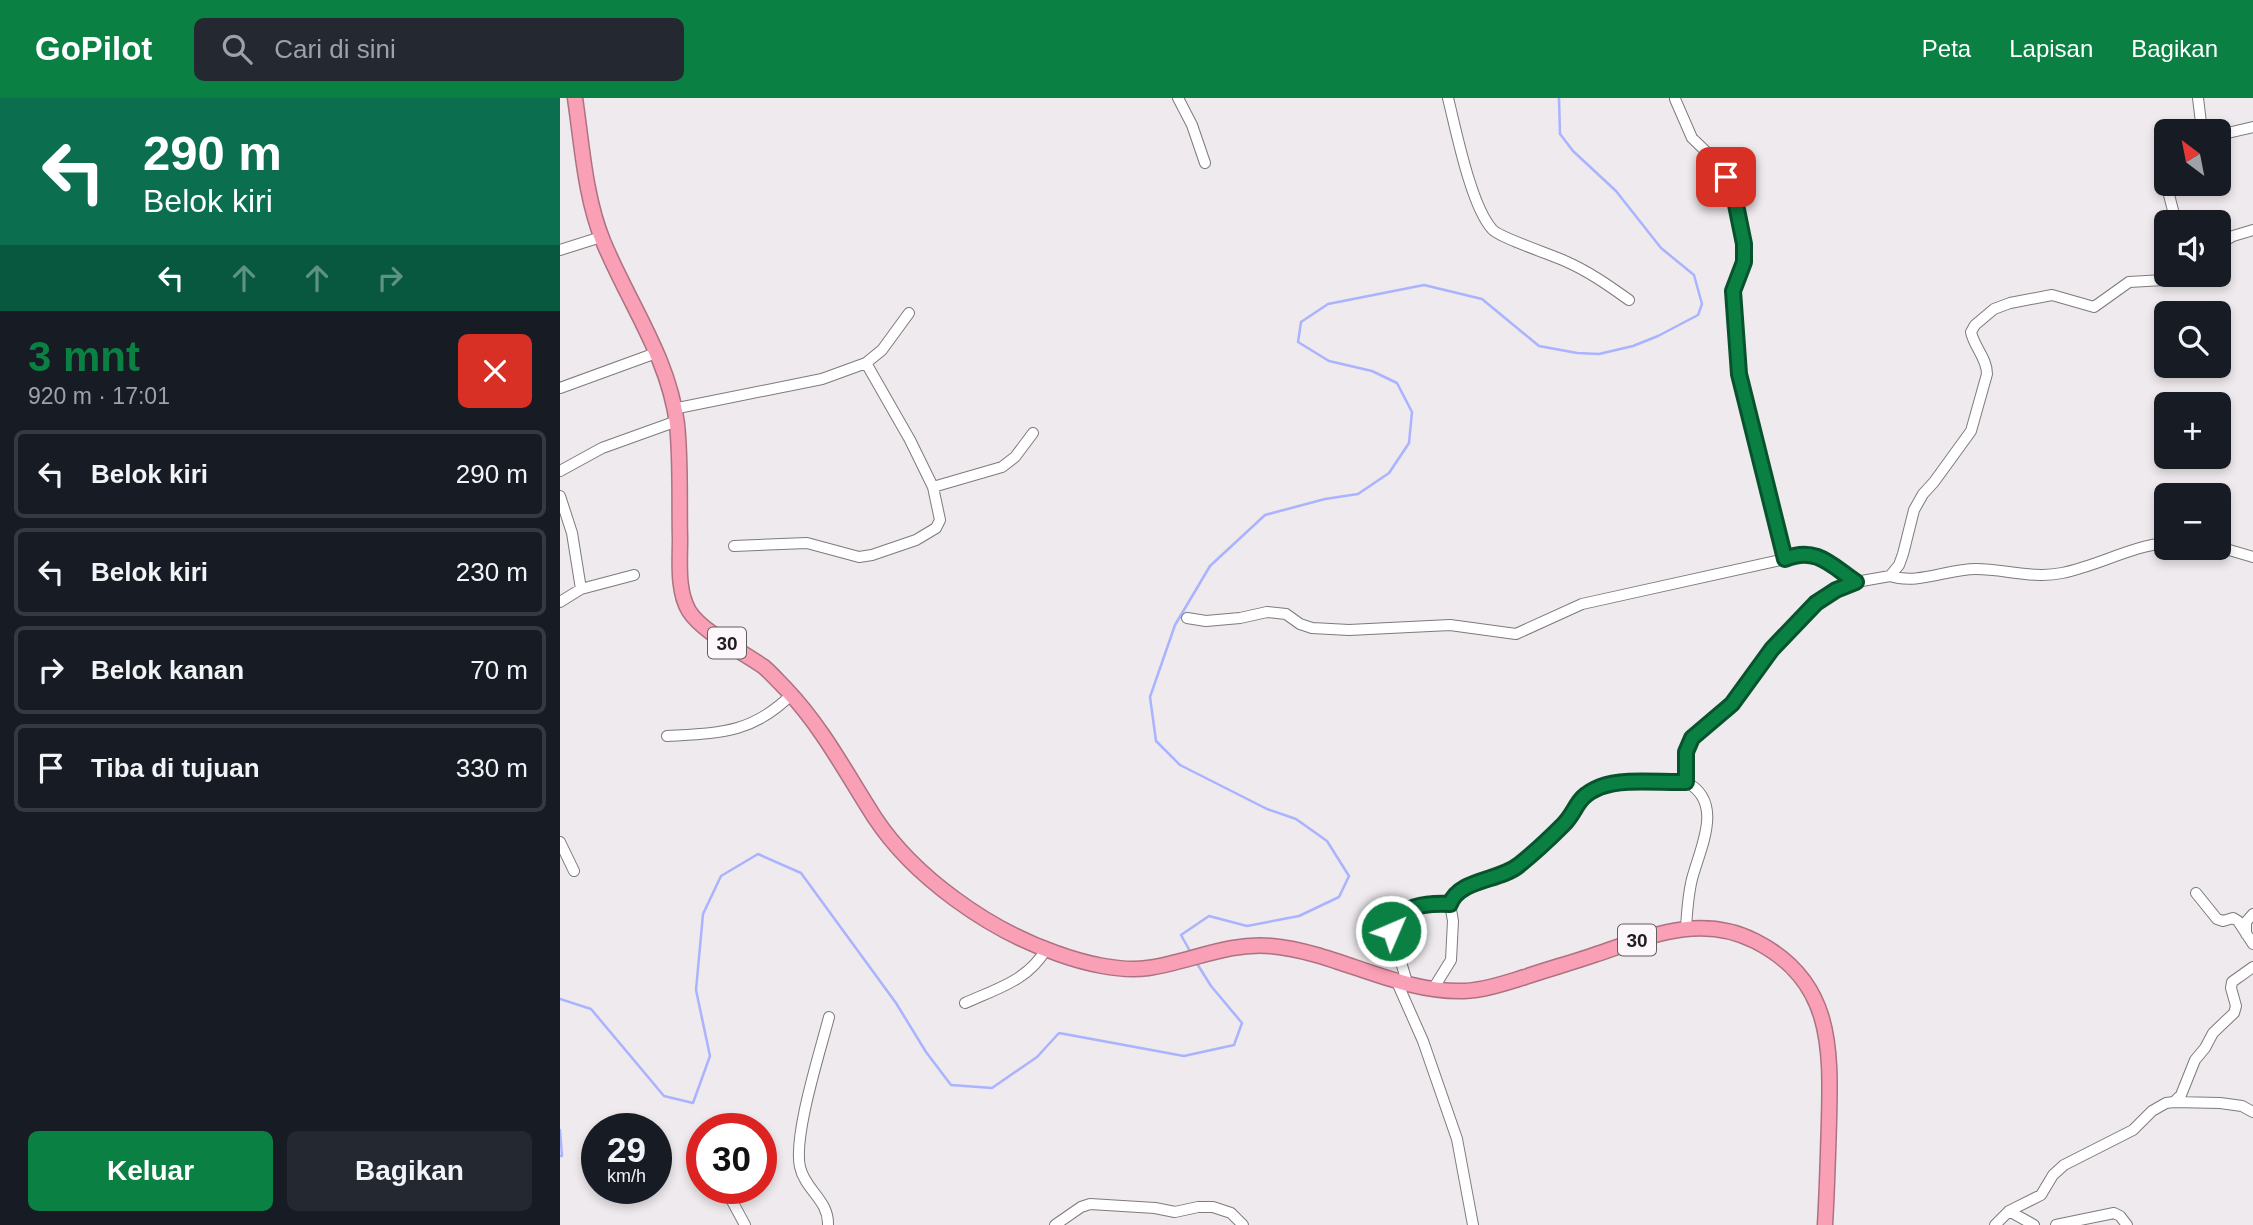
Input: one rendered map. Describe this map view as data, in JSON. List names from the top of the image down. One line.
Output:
{"streets":{"highway":["30"]},"north":"top left","page":{"header":"GoPilot","search":"Cari di sini","nav":["Peta","Lapisan","Bagikan"],"turn":["290 m","Belok kiri"],"map_buttons":["+","−"],"heading":["3 mnt","920 m · 17:01"],"list":[{"name":"Belok kiri","value":"290 m"},{"name":"Belok kiri","value":"230 m"},{"name":"Belok kanan","value":"70 m"},{"name":"Tiba di tujuan","value":"330 m"}],"speed":"29 km/h","limit":"30","buttons":["Keluar","Bagikan"]}}
